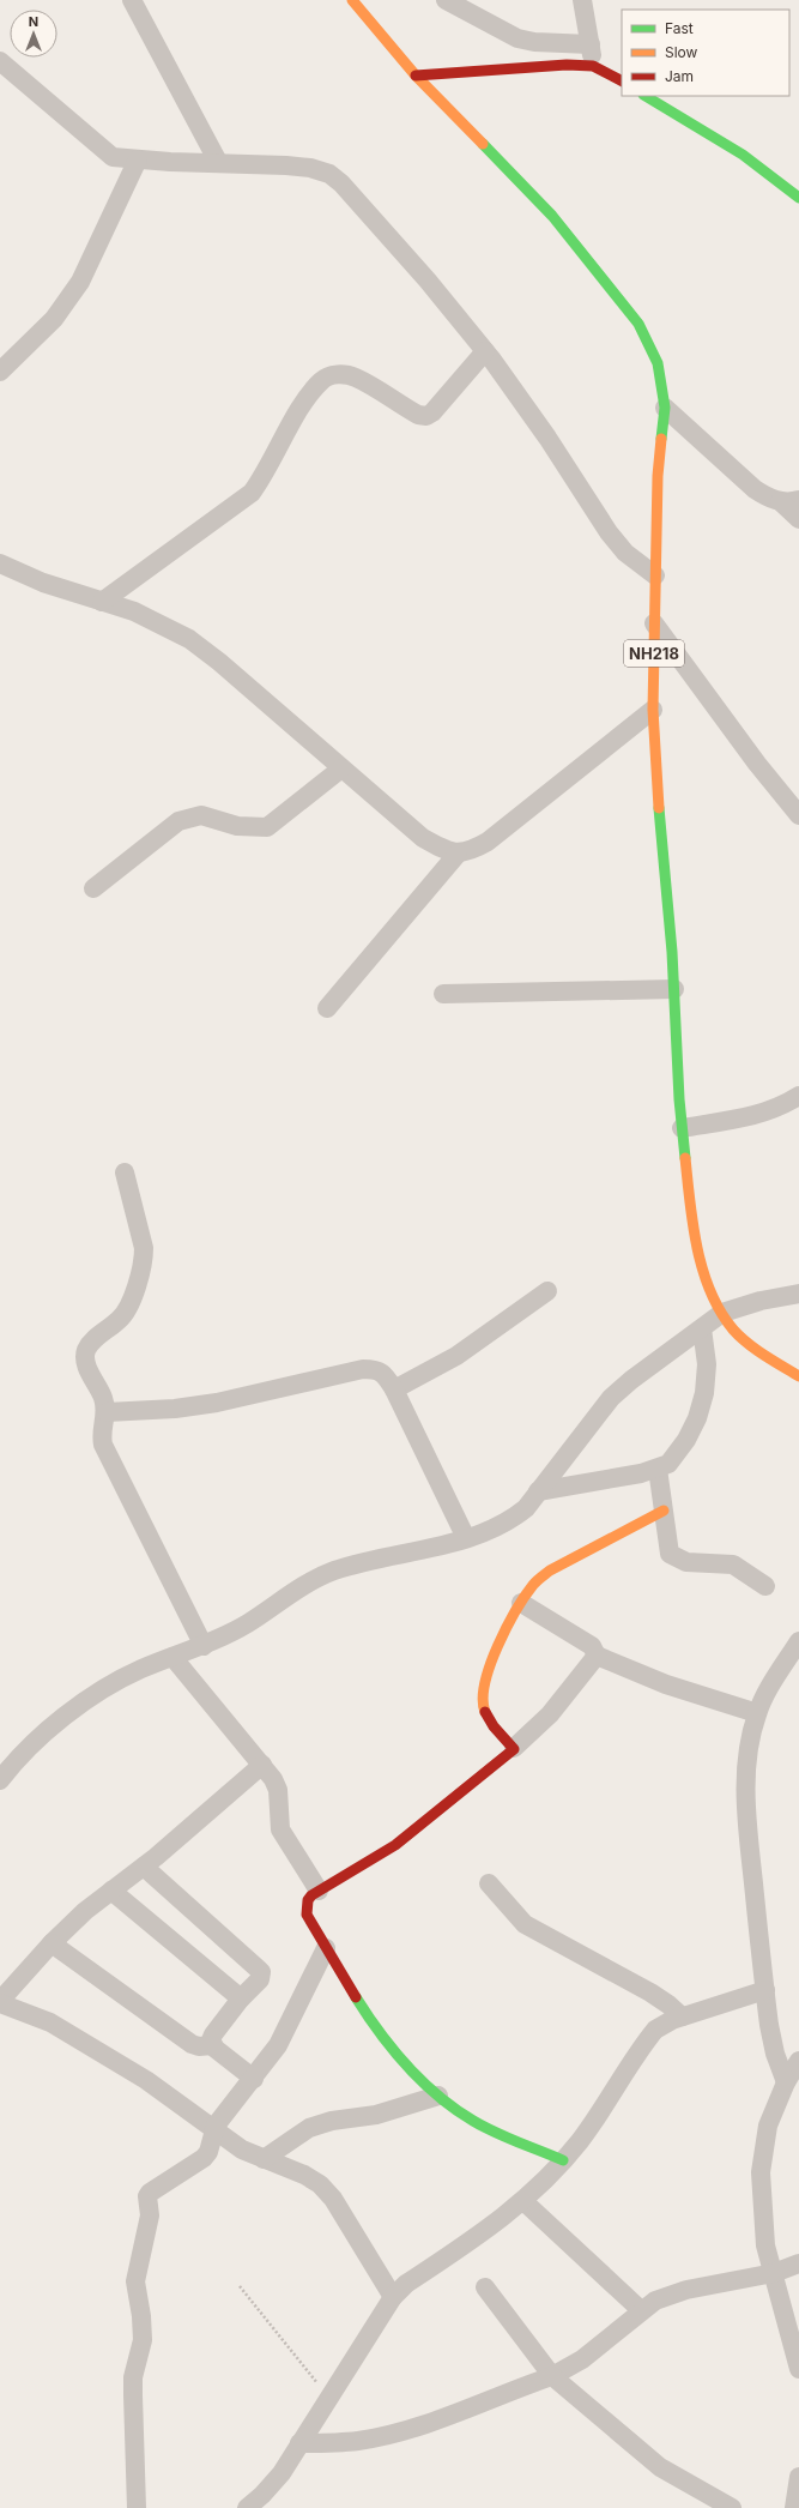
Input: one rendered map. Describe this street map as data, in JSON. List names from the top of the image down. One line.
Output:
{"streets":{"main road":["NH218"]},"legend":["Fast","Slow","Jam"],"north":"top"}
